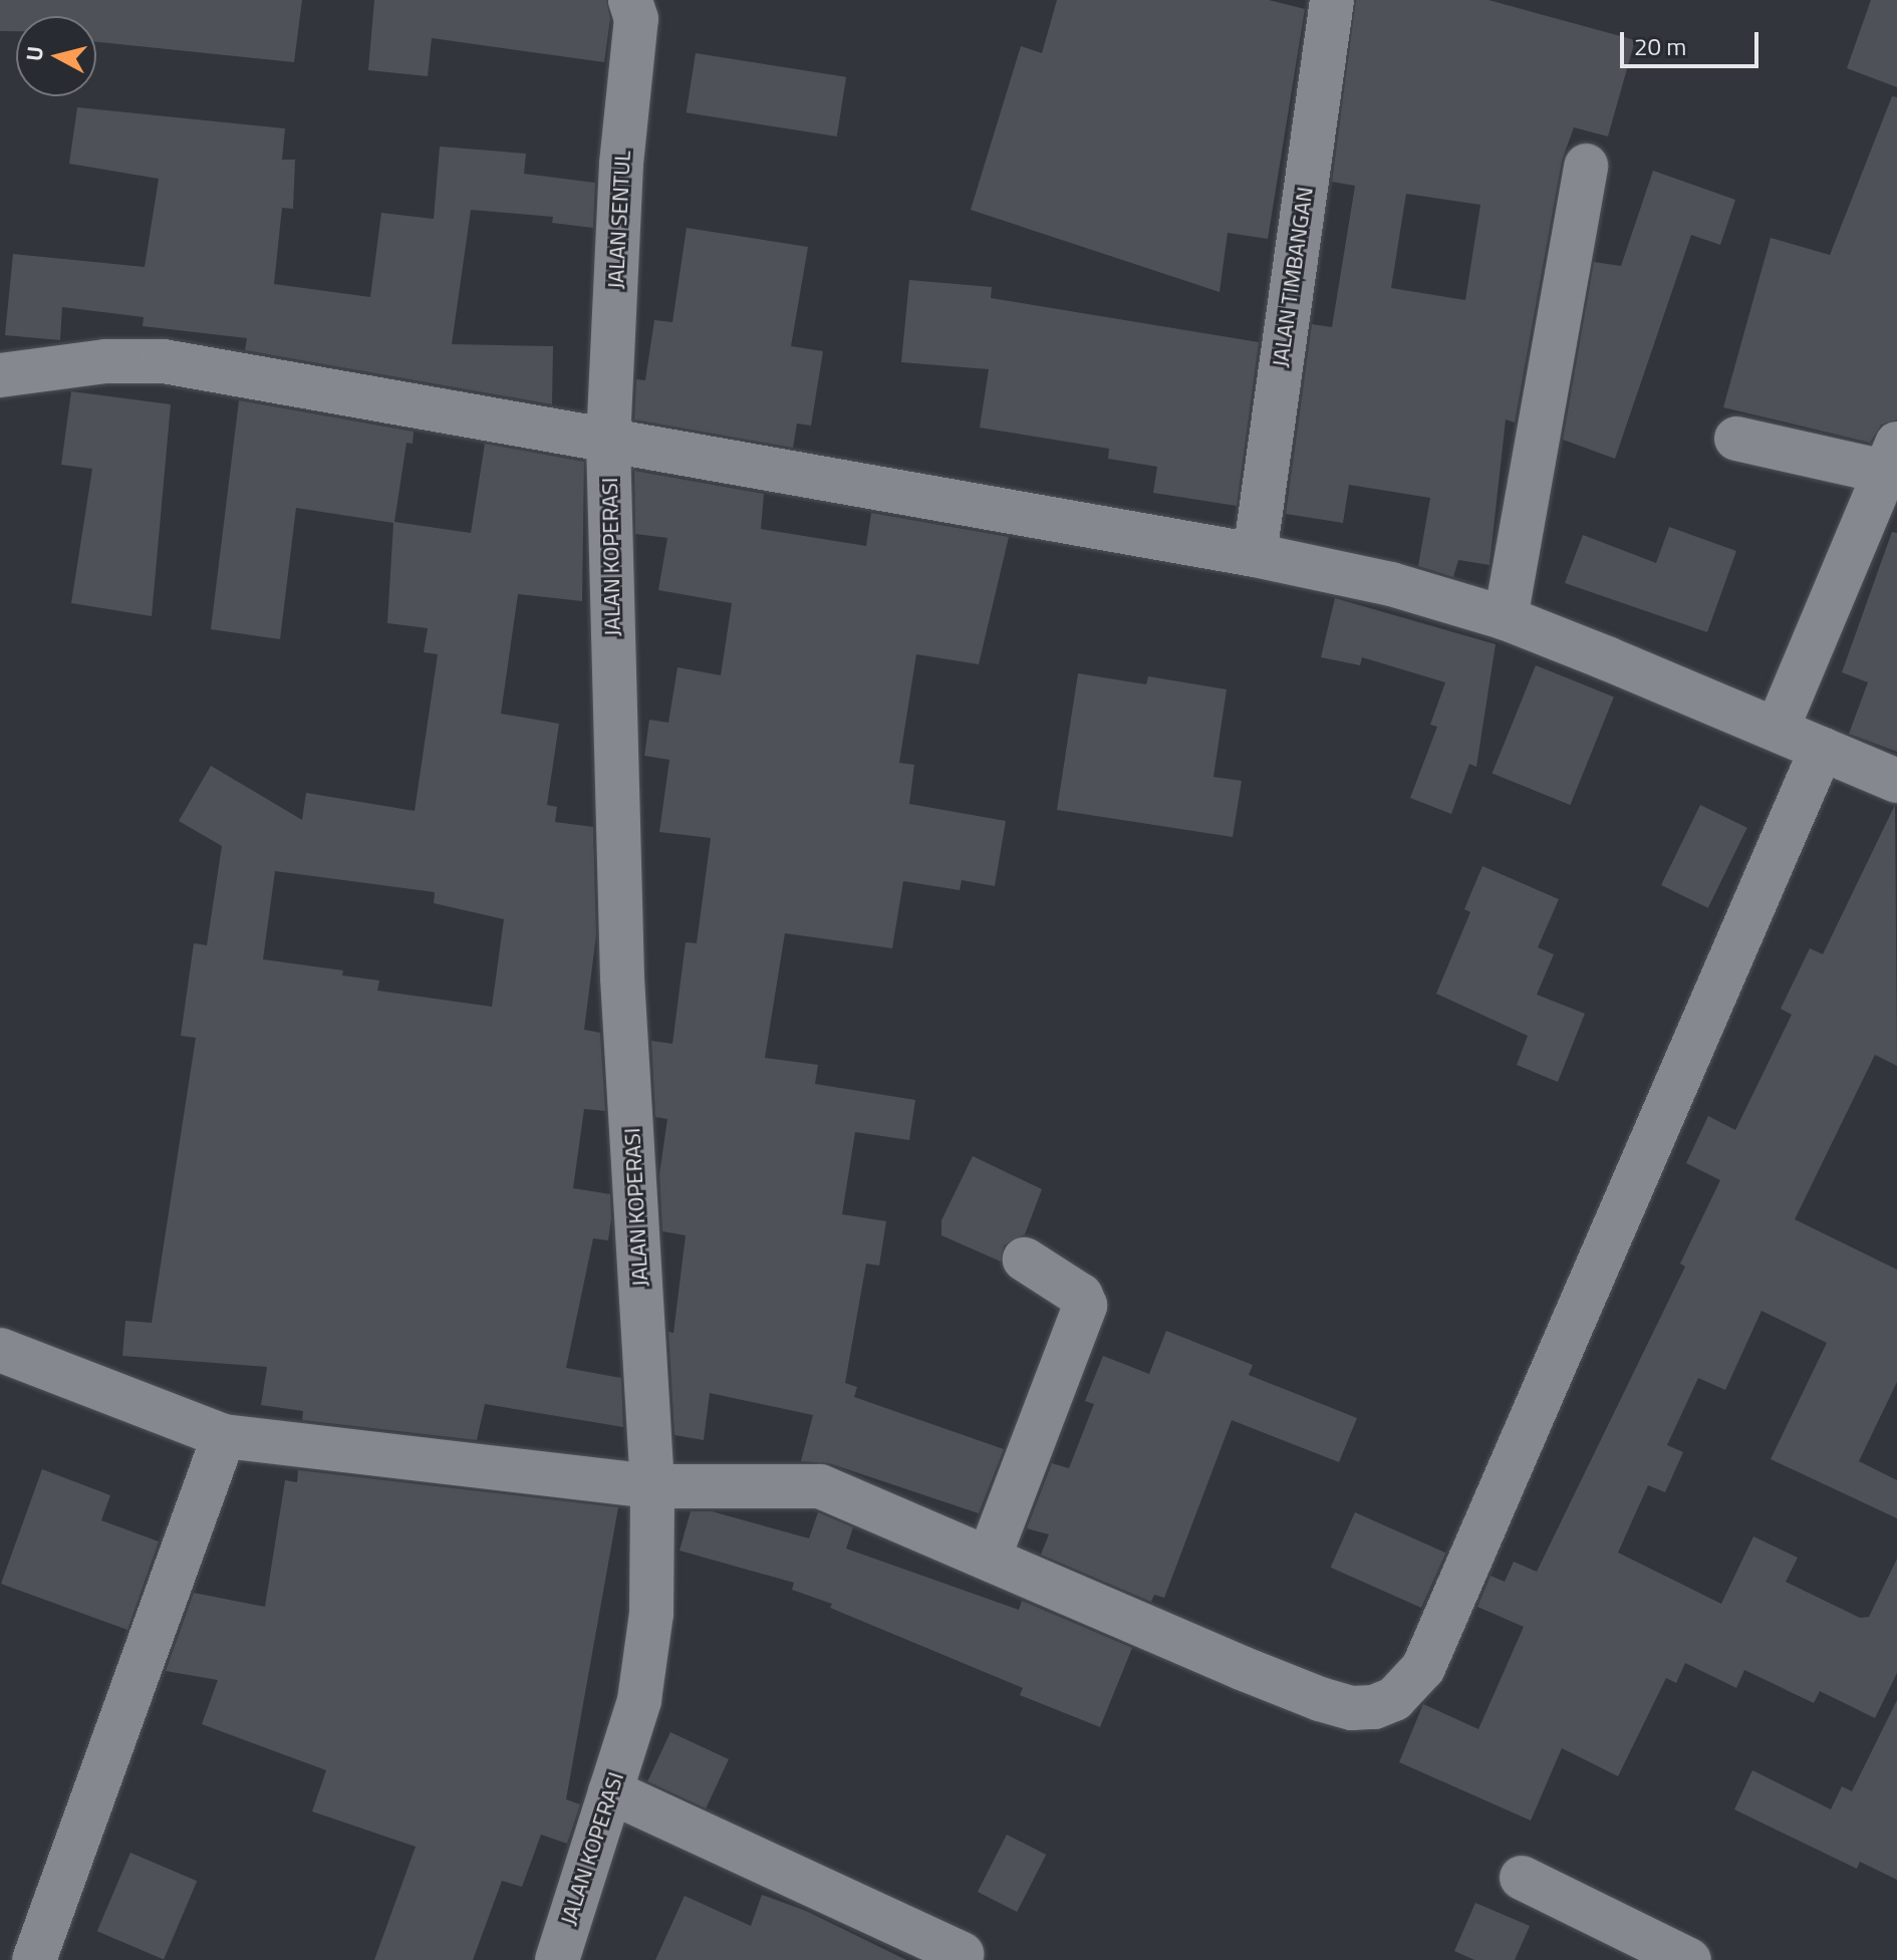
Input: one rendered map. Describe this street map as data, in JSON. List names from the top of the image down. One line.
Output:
{"streets":{"street":["JALAN SENTUL","JALAN TIMBANGAN","JALAN KOPERASI"]},"crossings":[["JALAN SENTUL","JALAN KOPERASI"]],"scale_bar":"20 m","north":"left"}
